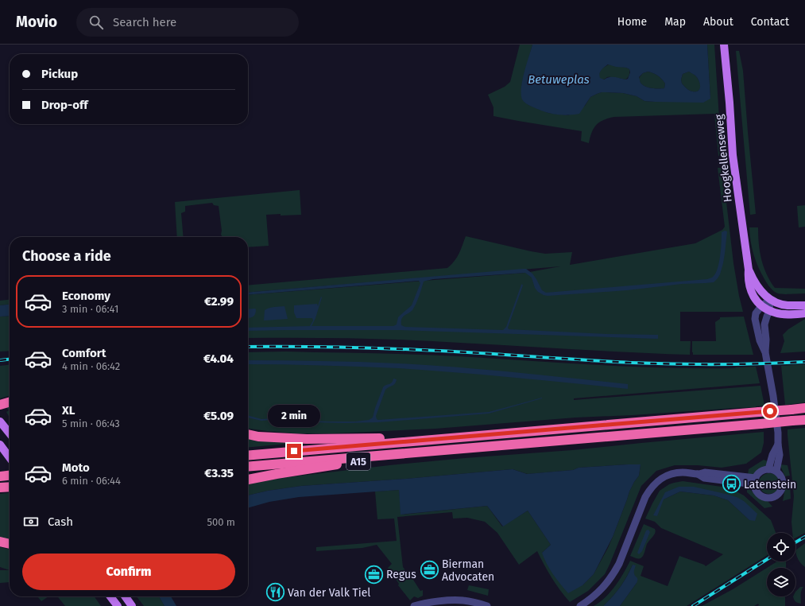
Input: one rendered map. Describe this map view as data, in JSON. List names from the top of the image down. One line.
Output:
{"streets":{"highway":["A15"],"main road":["Hoogkellenseweg"]},"water":["Betuweplas"],"places":{"bus stop":["Latenstein"],"office":["Bierman Advocaten","Regus"],"restaurant":["Van der Valk Tiel"]},"page":{"header":"Movio","search":"Search here","nav":["Home","Map","About","Contact"],"banner":["Pickup","Drop-off"],"heading":"Choose a ride","list":[{"name":"Economy","note":"3 min · 06:41","value":"€2.99"},{"name":"Comfort","note":"4 min · 06:42","value":"€4.04"},{"name":"XL","note":"5 min · 06:43","value":"€5.09"},{"name":"Moto","note":"6 min · 06:44","value":"€3.35"}],"bubble":"2 min","pay":["Cash","500 m"],"buttons":"Confirm"}}
